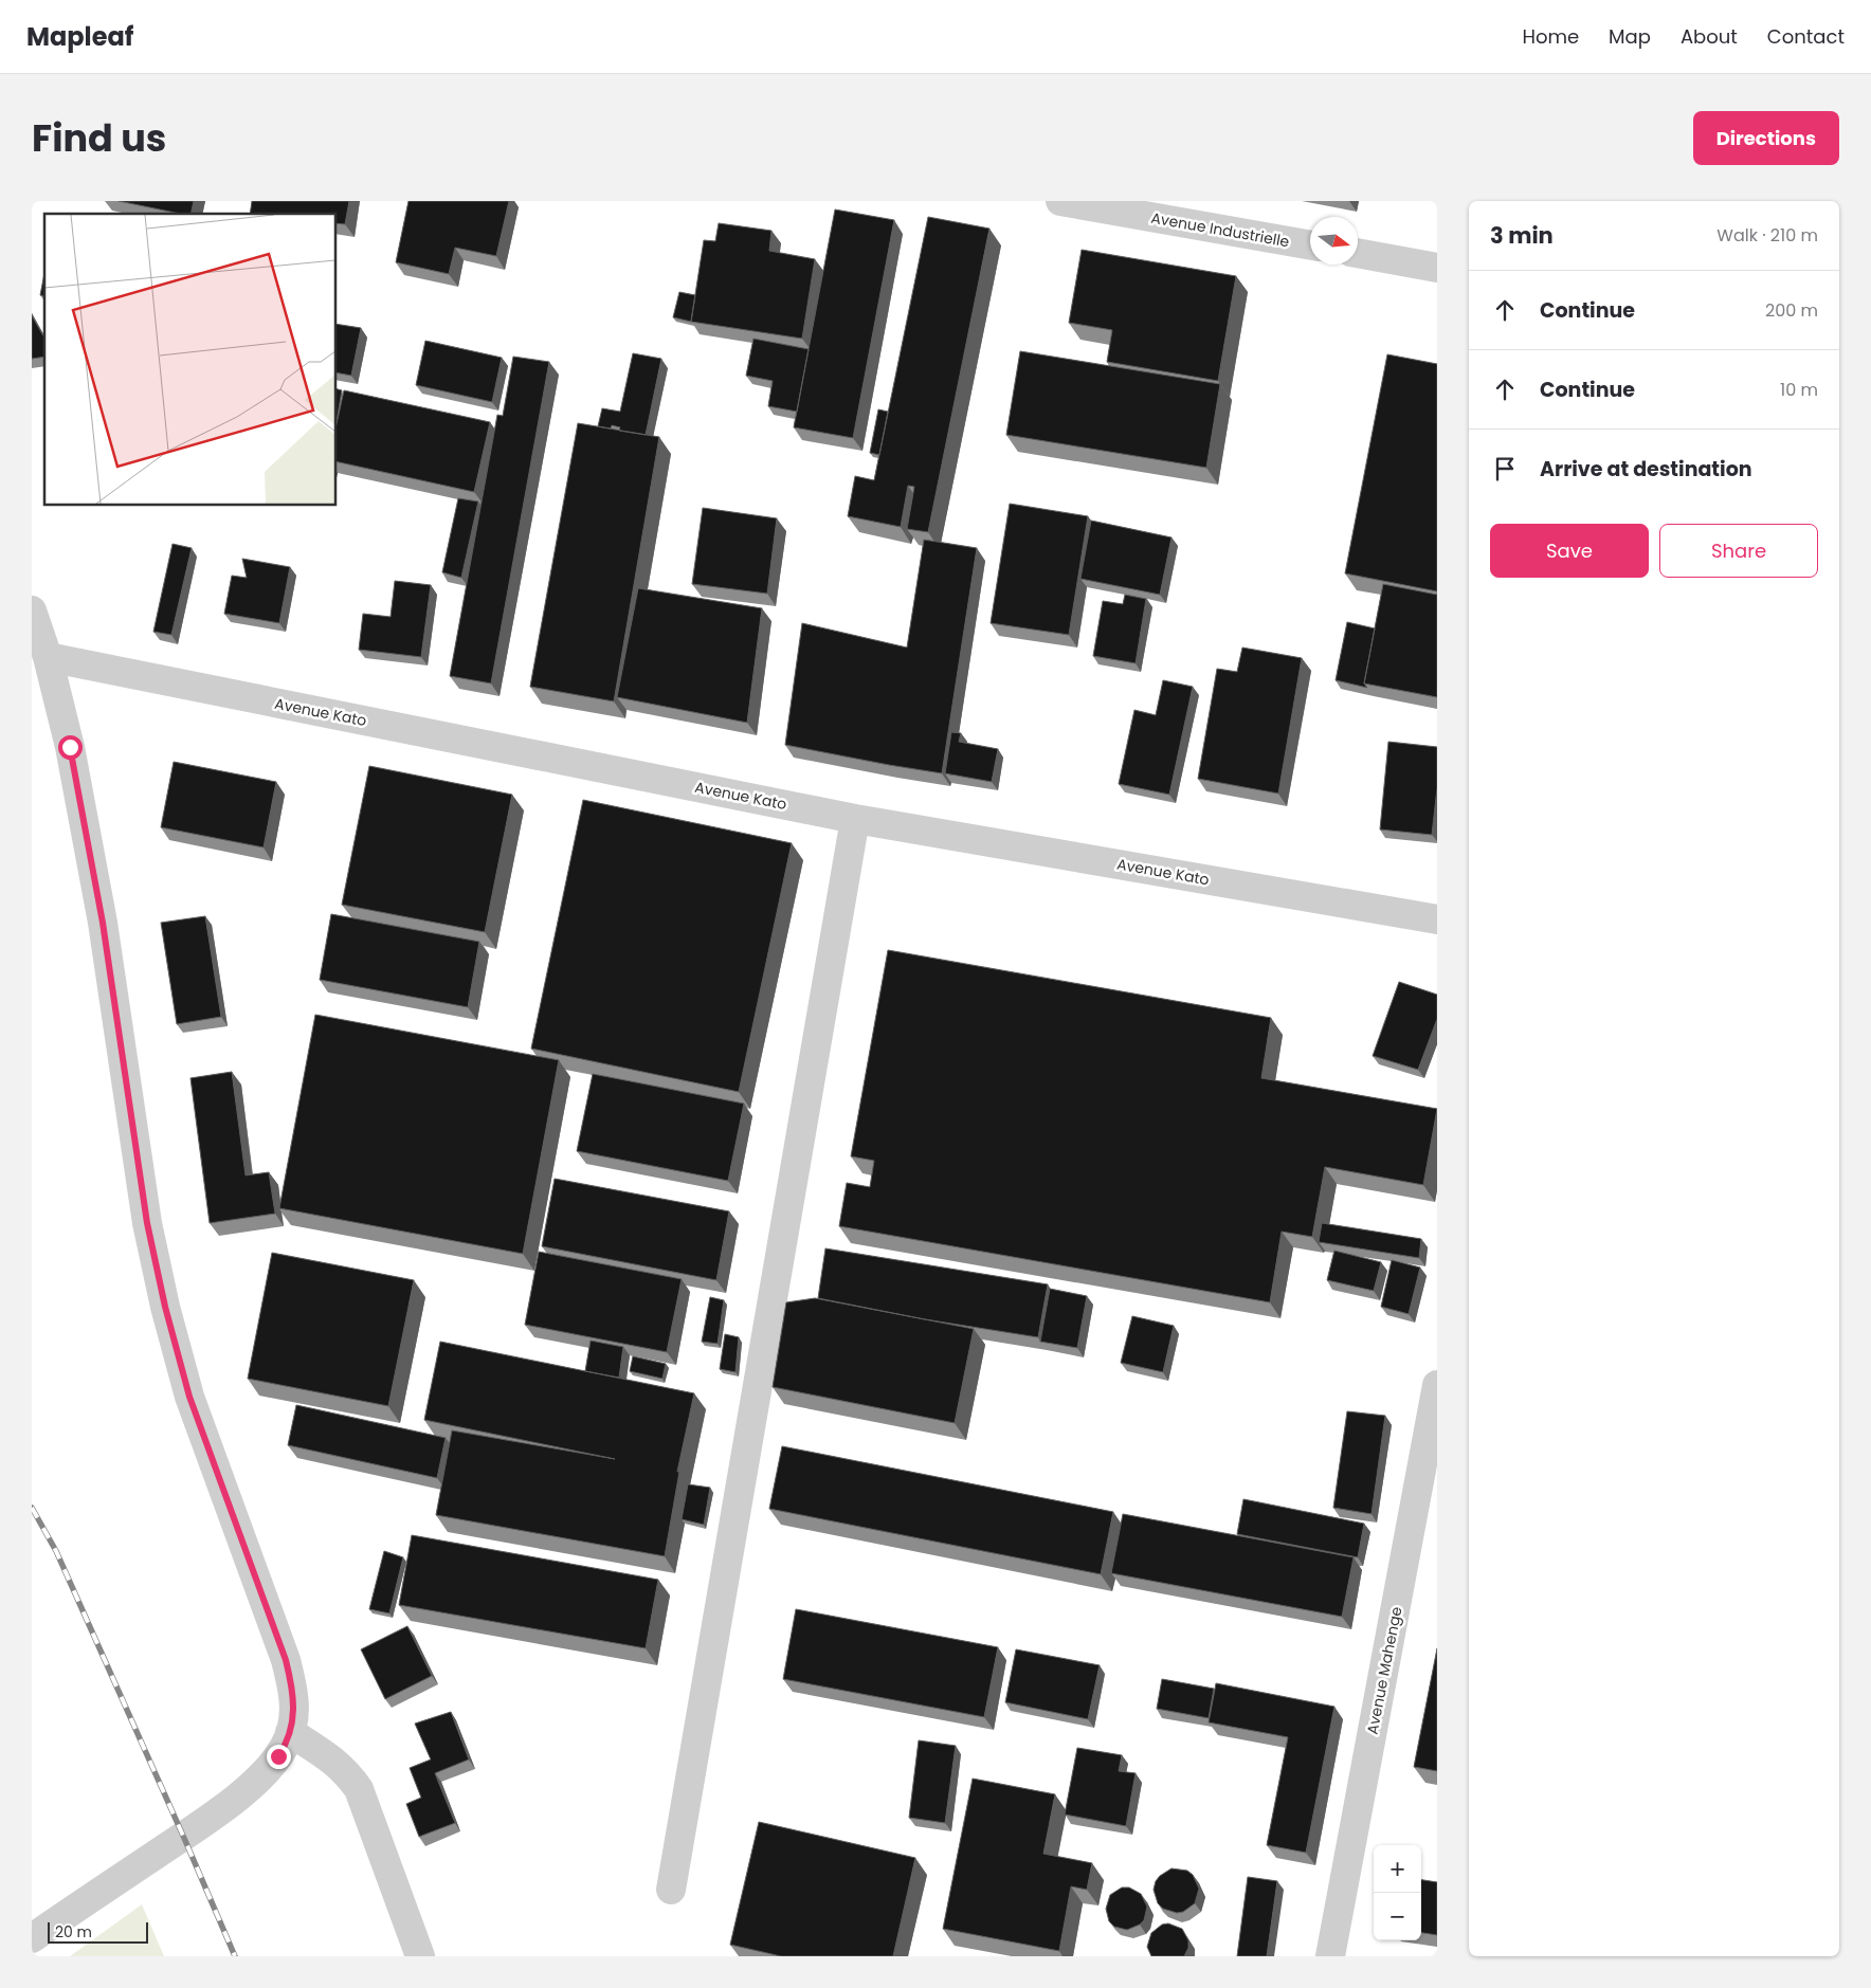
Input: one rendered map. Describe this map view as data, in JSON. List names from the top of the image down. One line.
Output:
{"streets":{"street":["Avenue Industrielle","Avenue Kato","Avenue Mahenge"]},"scale_bar":"20 m","north":"right","page":{"header":"Mapleaf","nav":["Home","Map","About","Contact"],"title":"Find us","buttons":["Directions",["Save","Share"]],"heading":["3 min","Walk · 210 m"],"list":[["Continue","200 m"],["Continue","10 m"],"Arrive at destination"],"map_buttons":["+","−"],"scale":"20 m"}}
